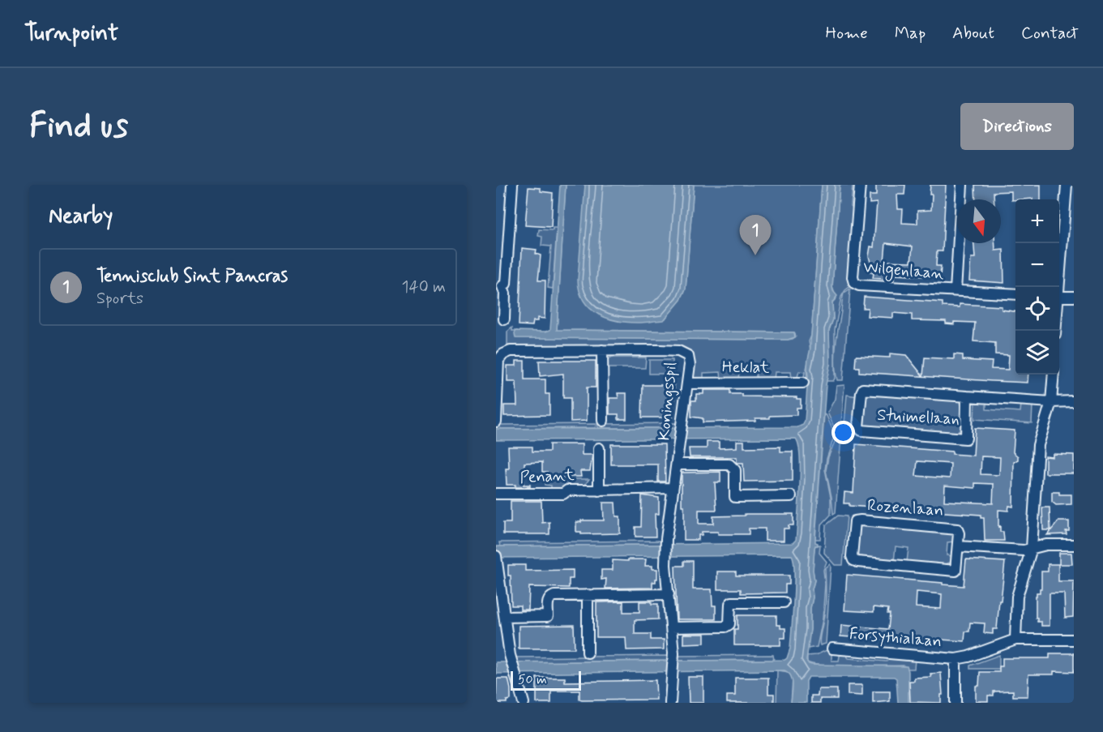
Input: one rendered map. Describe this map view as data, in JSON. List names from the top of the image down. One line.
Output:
{"streets":{"street":["Wilgenlaan","Heklat","Koningsspil","Stuimellaan","Penant","Rozenlaan","Forsythialaan"]},"crossings":[["Heklat","Koningsspil"],["Koningsspil","Penant"]],"scale_bar":"50 m","north":"bottom","page":{"header":"Turnpoint","nav":["Home","Map","About","Contact"],"buttons":"Directions","title":"Find us","heading":"Nearby","map_buttons":["+","−"],"pins":"1","list":[{"mark":"1","name":"Tennisclub Sint Pancras","note":"Sports","value":"140 m"}],"scale":"50 m"}}
